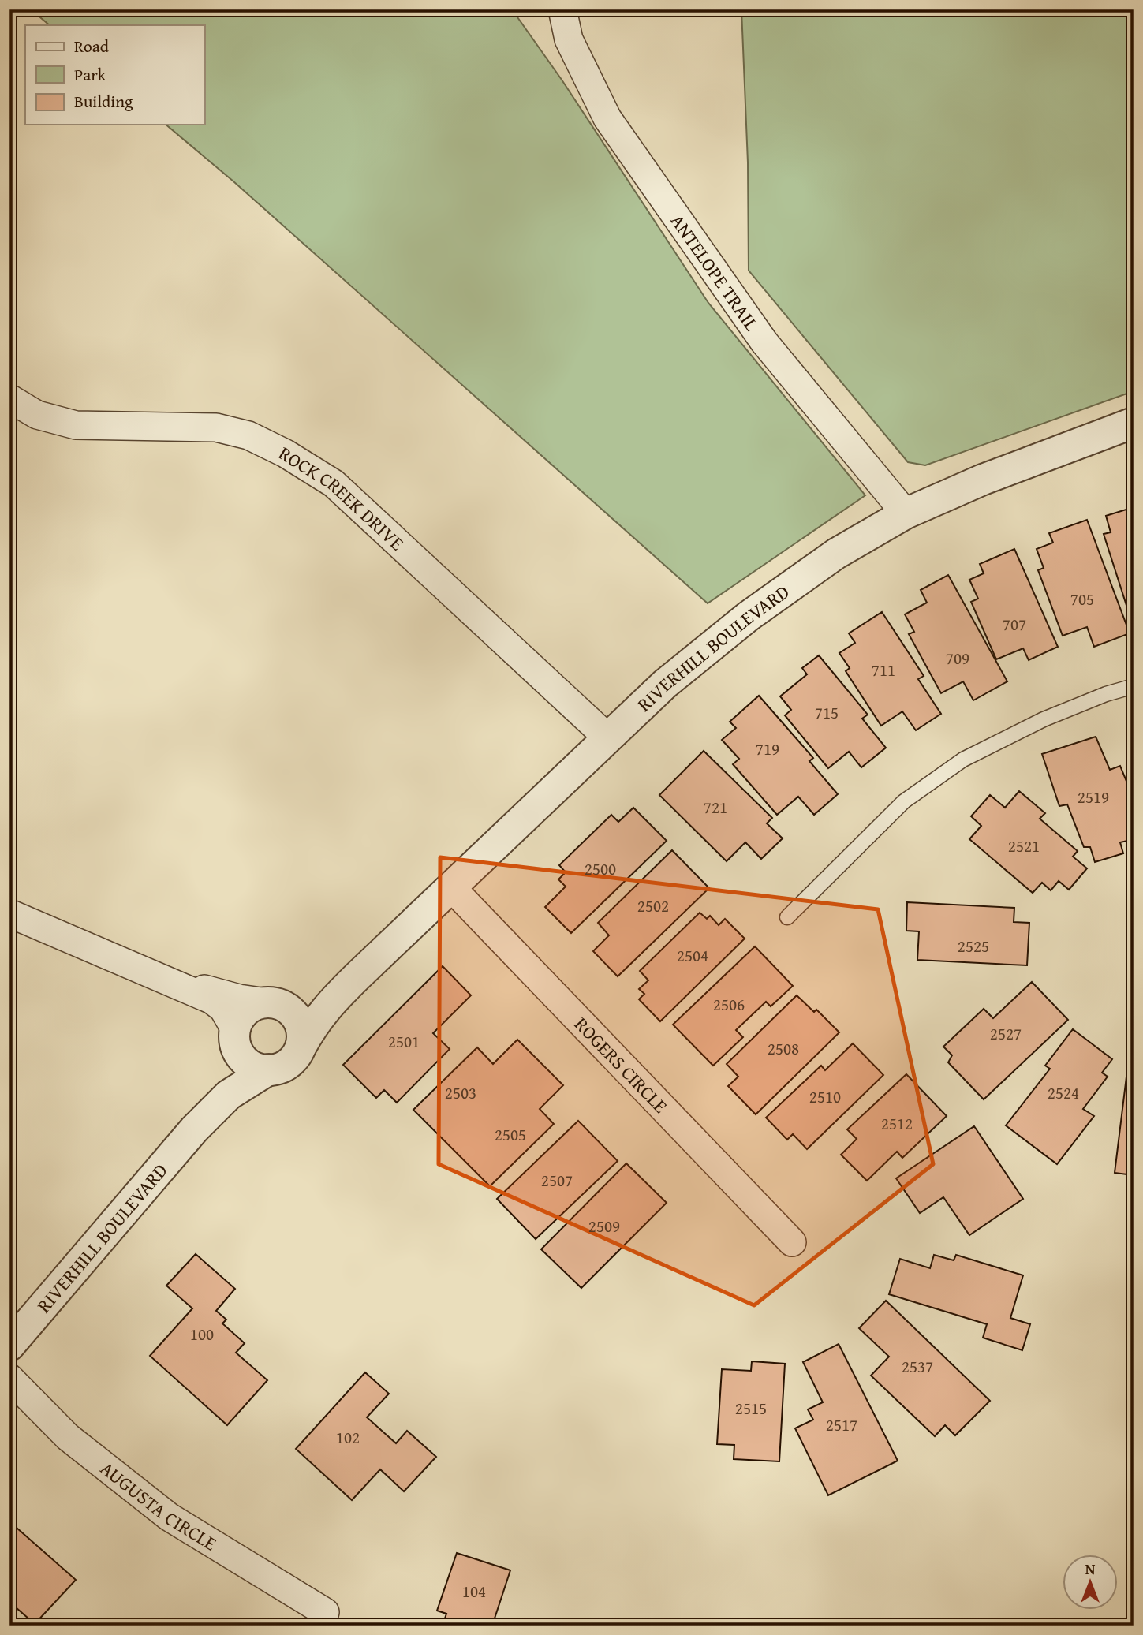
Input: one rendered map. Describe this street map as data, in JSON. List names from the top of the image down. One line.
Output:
{"streets":{"street":["ANTELOPE TRAIL","ROCK CREEK DRIVE","RIVERHILL BOULEVARD","ROGERS CIRCLE","AUGUSTA CIRCLE"]},"crossings":[["ANTELOPE TRAIL","RIVERHILL BOULEVARD"],["ROCK CREEK DRIVE","RIVERHILL BOULEVARD"],["RIVERHILL BOULEVARD","ROGERS CIRCLE"]],"house_numbers":["705","707","709","711","715","719","2519","721","2521","2500","2502","2525","2504","2506","2527","2501","2508","2503","2524","2510","2512","2505","2507","2509","100","2537","2515","2517","102","104"],"legend":["Road","Park","Building"],"north":"top"}
